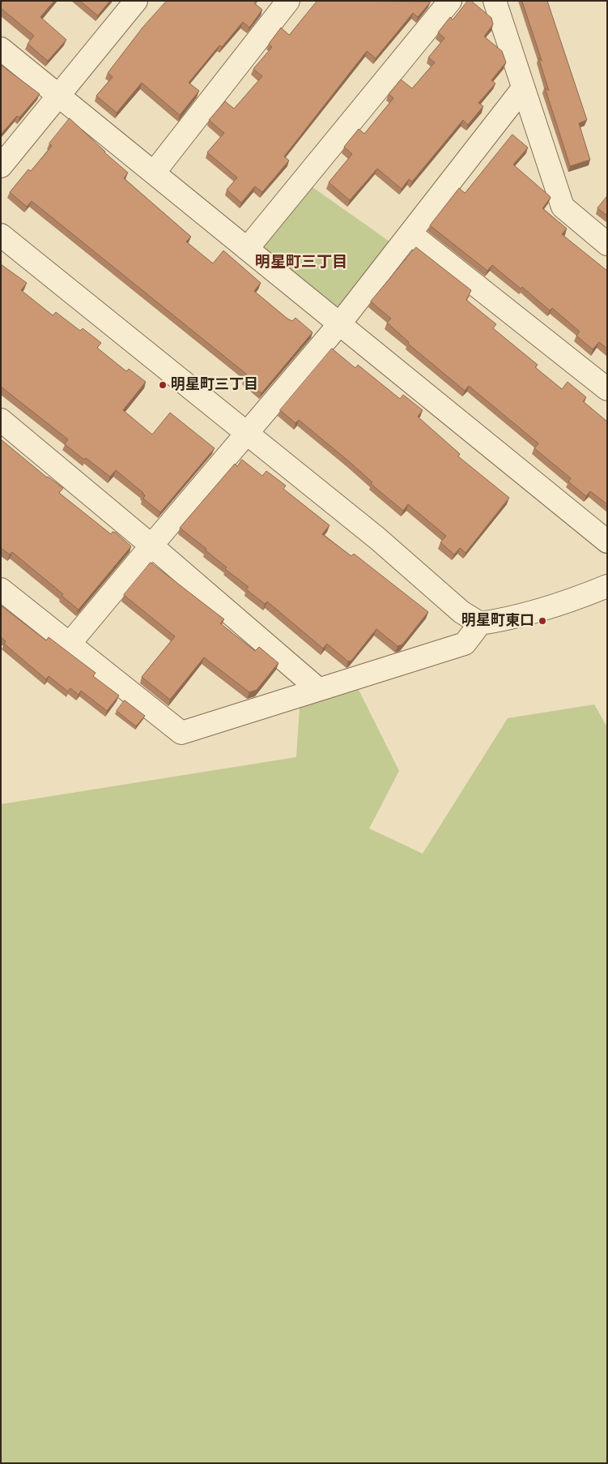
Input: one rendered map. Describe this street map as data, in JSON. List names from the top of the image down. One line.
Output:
{"districts":["明星町三丁目"],"places":["明星町三丁目","明星町東口"]}
